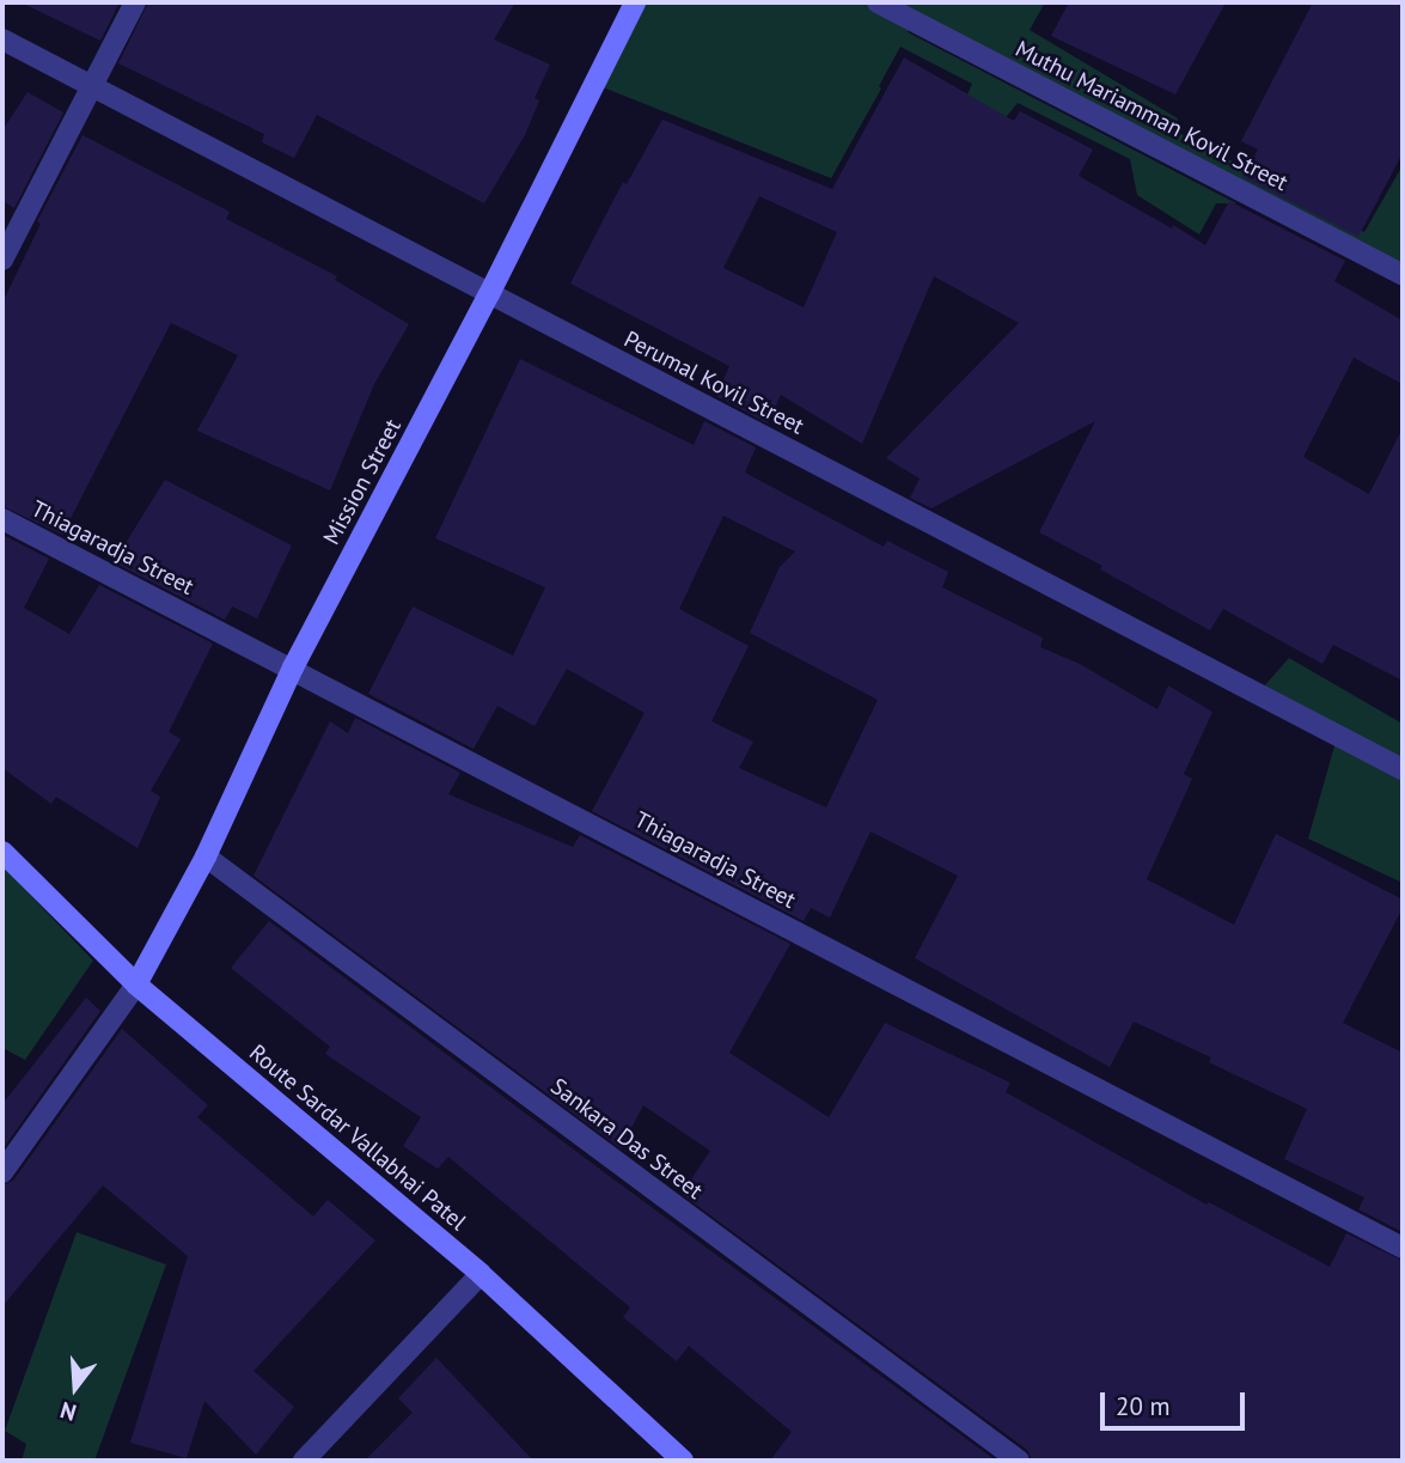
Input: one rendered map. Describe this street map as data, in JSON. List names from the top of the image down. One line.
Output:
{"streets":{"street":["Muthu Mariamman Kovil Street","Perumal Kovil Street","Mission Street","Thiagaradja Street","Route Sardar Vallabhai Patel","Sankara Das Street"]},"crossings":[["Perumal Kovil Street","Mission Street"],["Mission Street","Thiagaradja Street"],["Mission Street","Route Sardar Vallabhai Patel"],["Mission Street","Sankara Das Street"]],"scale_bar":"20 m","north":"bottom"}
